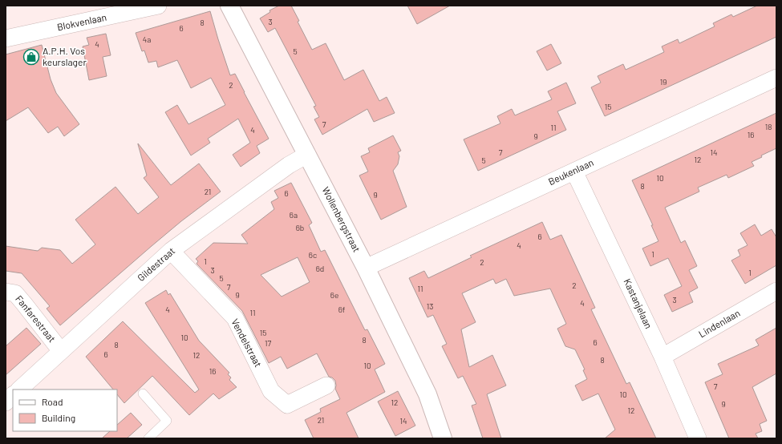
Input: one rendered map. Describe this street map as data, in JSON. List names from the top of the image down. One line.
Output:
{"streets":{"street":["Blokvenlaan","Beukenlaan","Wollenbergstraat","Gildestraat","Kastanjelaan","Fanfarestraat","Lindenlaan","Vendelstraat"]},"crossings":[["Beukenlaan","Wollenbergstraat"],["Beukenlaan","Kastanjelaan"],["Wollenbergstraat","Gildestraat"],["Gildestraat","Fanfarestraat"],["Gildestraat","Vendelstraat"],["Kastanjelaan","Lindenlaan"]],"places":{"shop":["A.P.H. Vos keurslager"]},"house_numbers":["3","8","6","4a","4","5","19","2","15","7","18","11","4","16","9","7","14","12","5","10","8","21","6","9","6a","6b","6","4","1","6c","1","2","6d","3","1","5","2","7","11","9","6e","3","4","13","4","6f","11","15","10","8","6","17","8","6","12","8","10","16","7","10","12","9","12","21","14"],"legend":["Road","Building"]}
